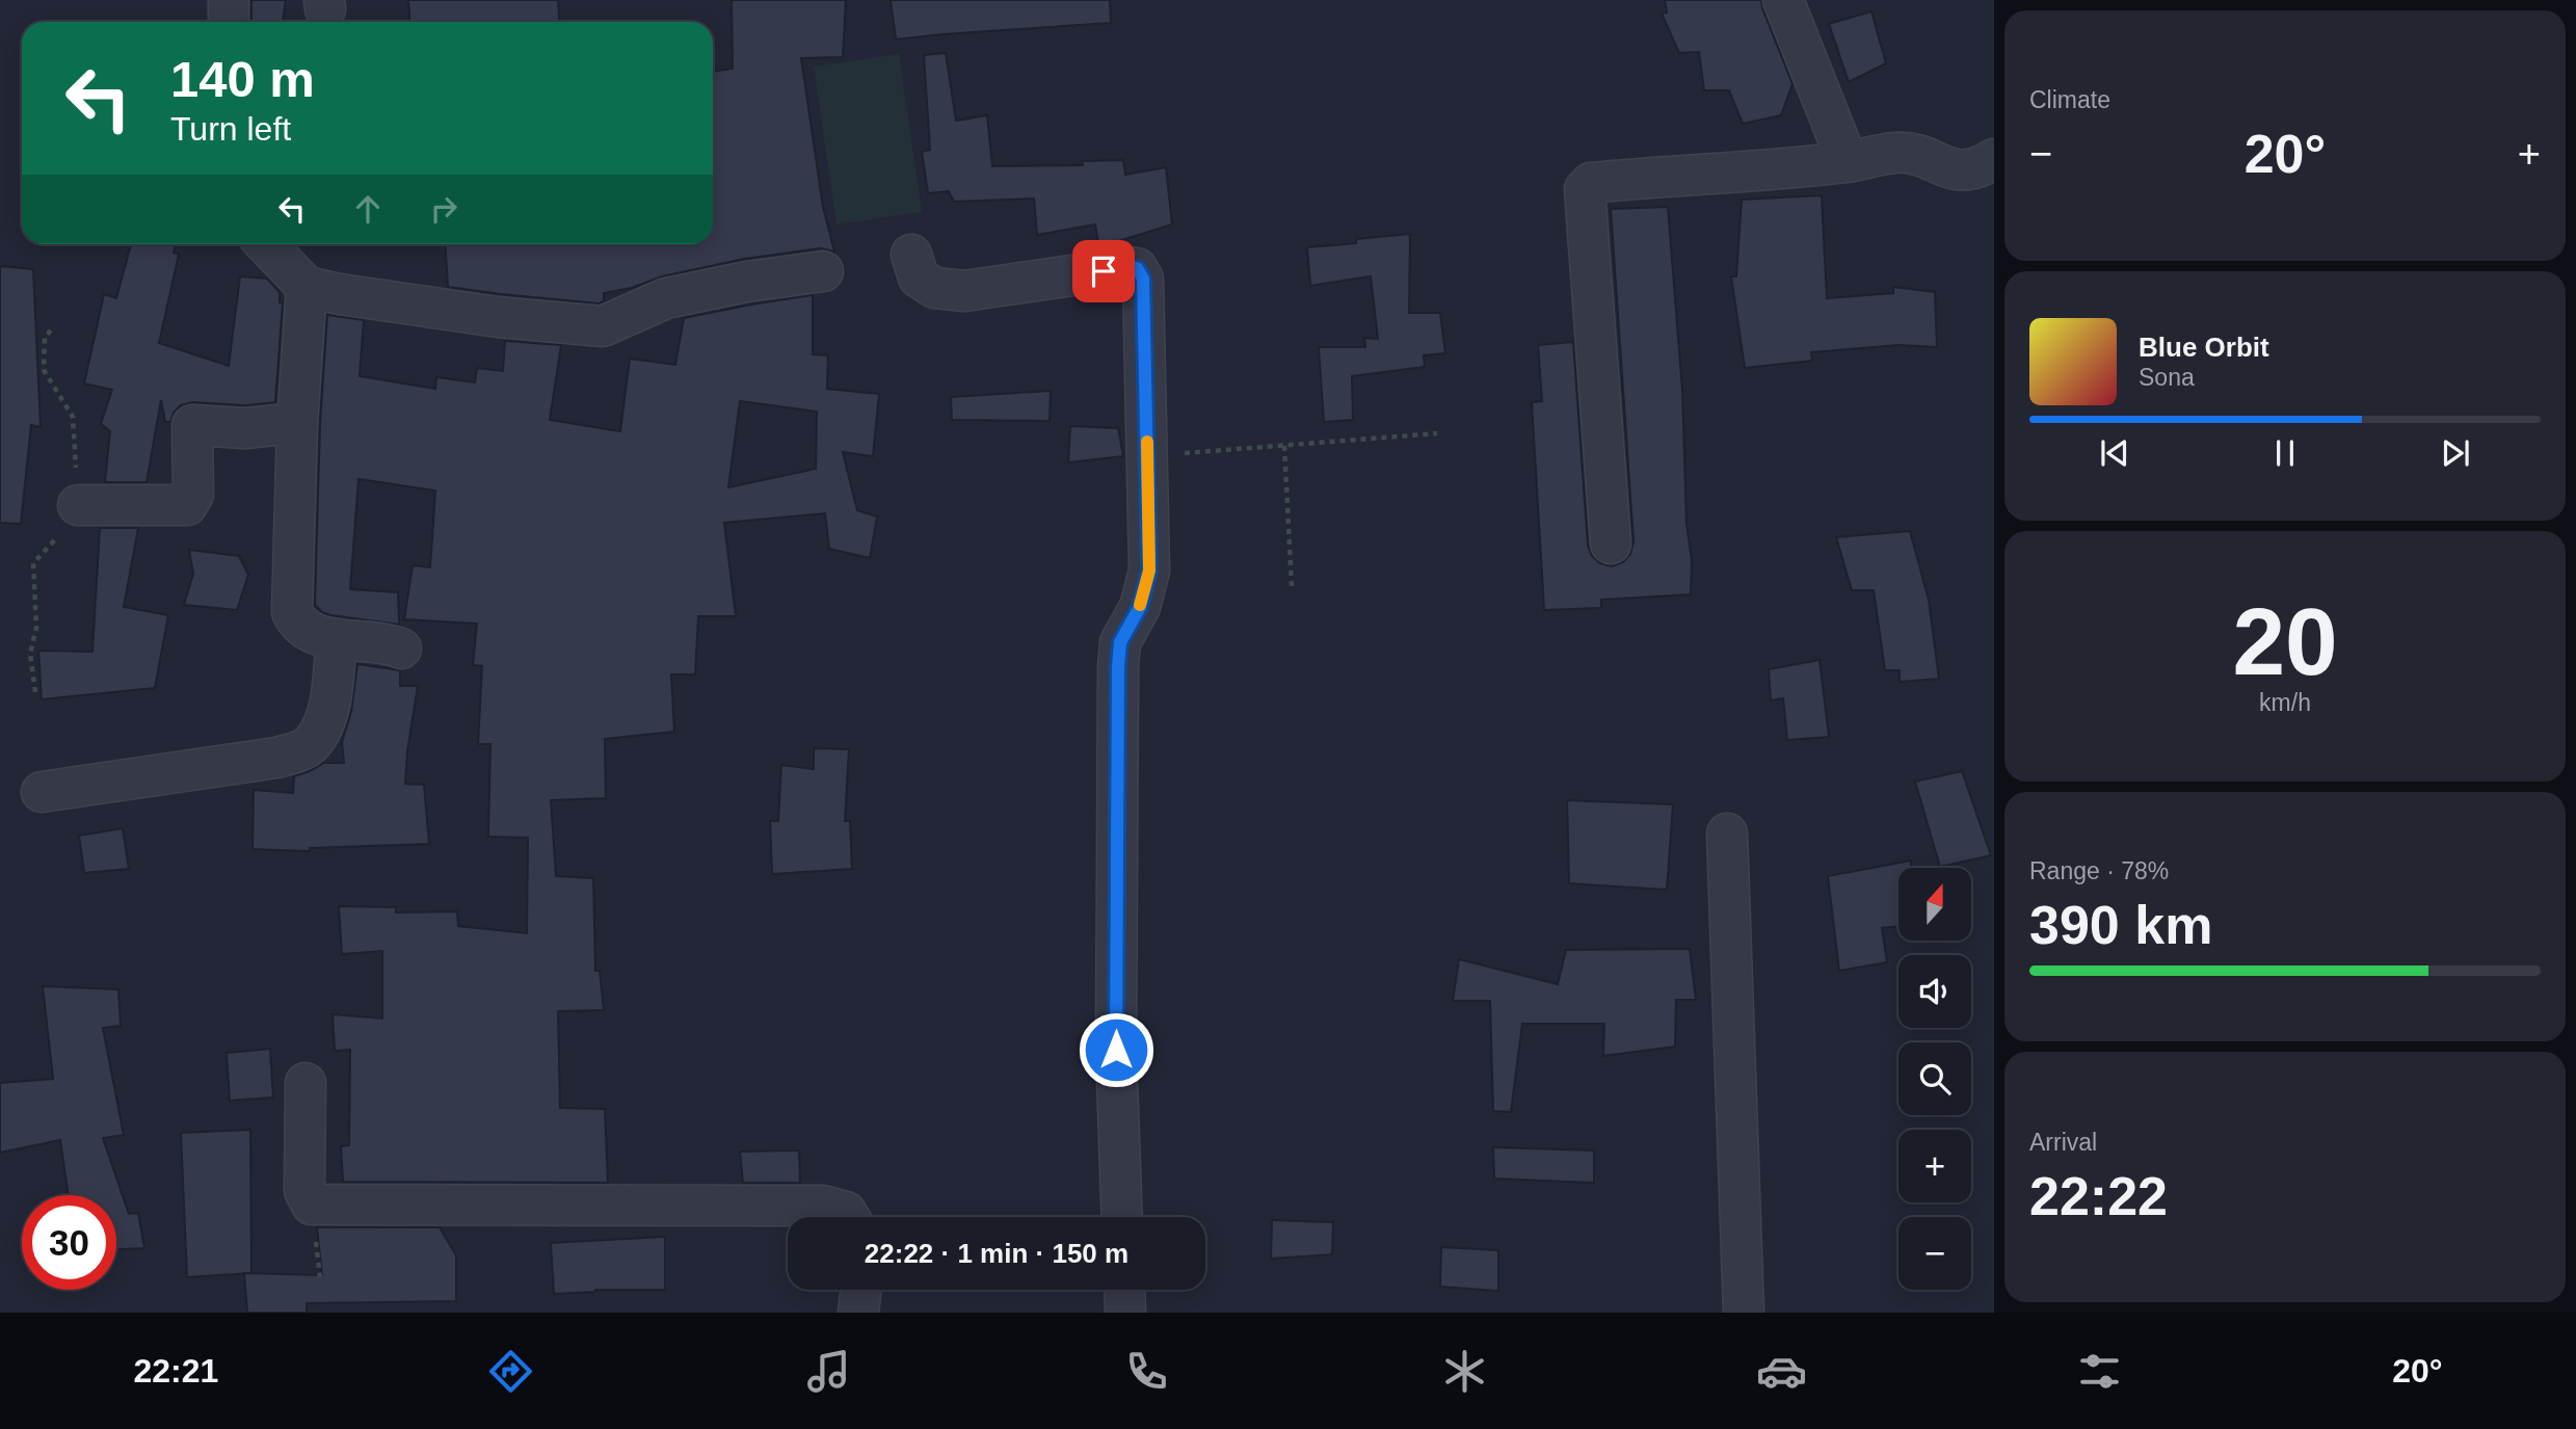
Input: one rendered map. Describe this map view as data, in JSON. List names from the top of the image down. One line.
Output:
{"north":"top","page":{"tile":["Climate",["20","km/h"],["Range · 78%","390 km"],["Arrival","22:22"]],"turn":["140 m","Turn left"],"heat":["−","20°","+"],"song":["Blue Orbit","Sona"],"map_buttons":["+","−"],"limit":"30","trip":"22:22 · 1 min · 150 m","tabs":["22:21","20°"]}}
